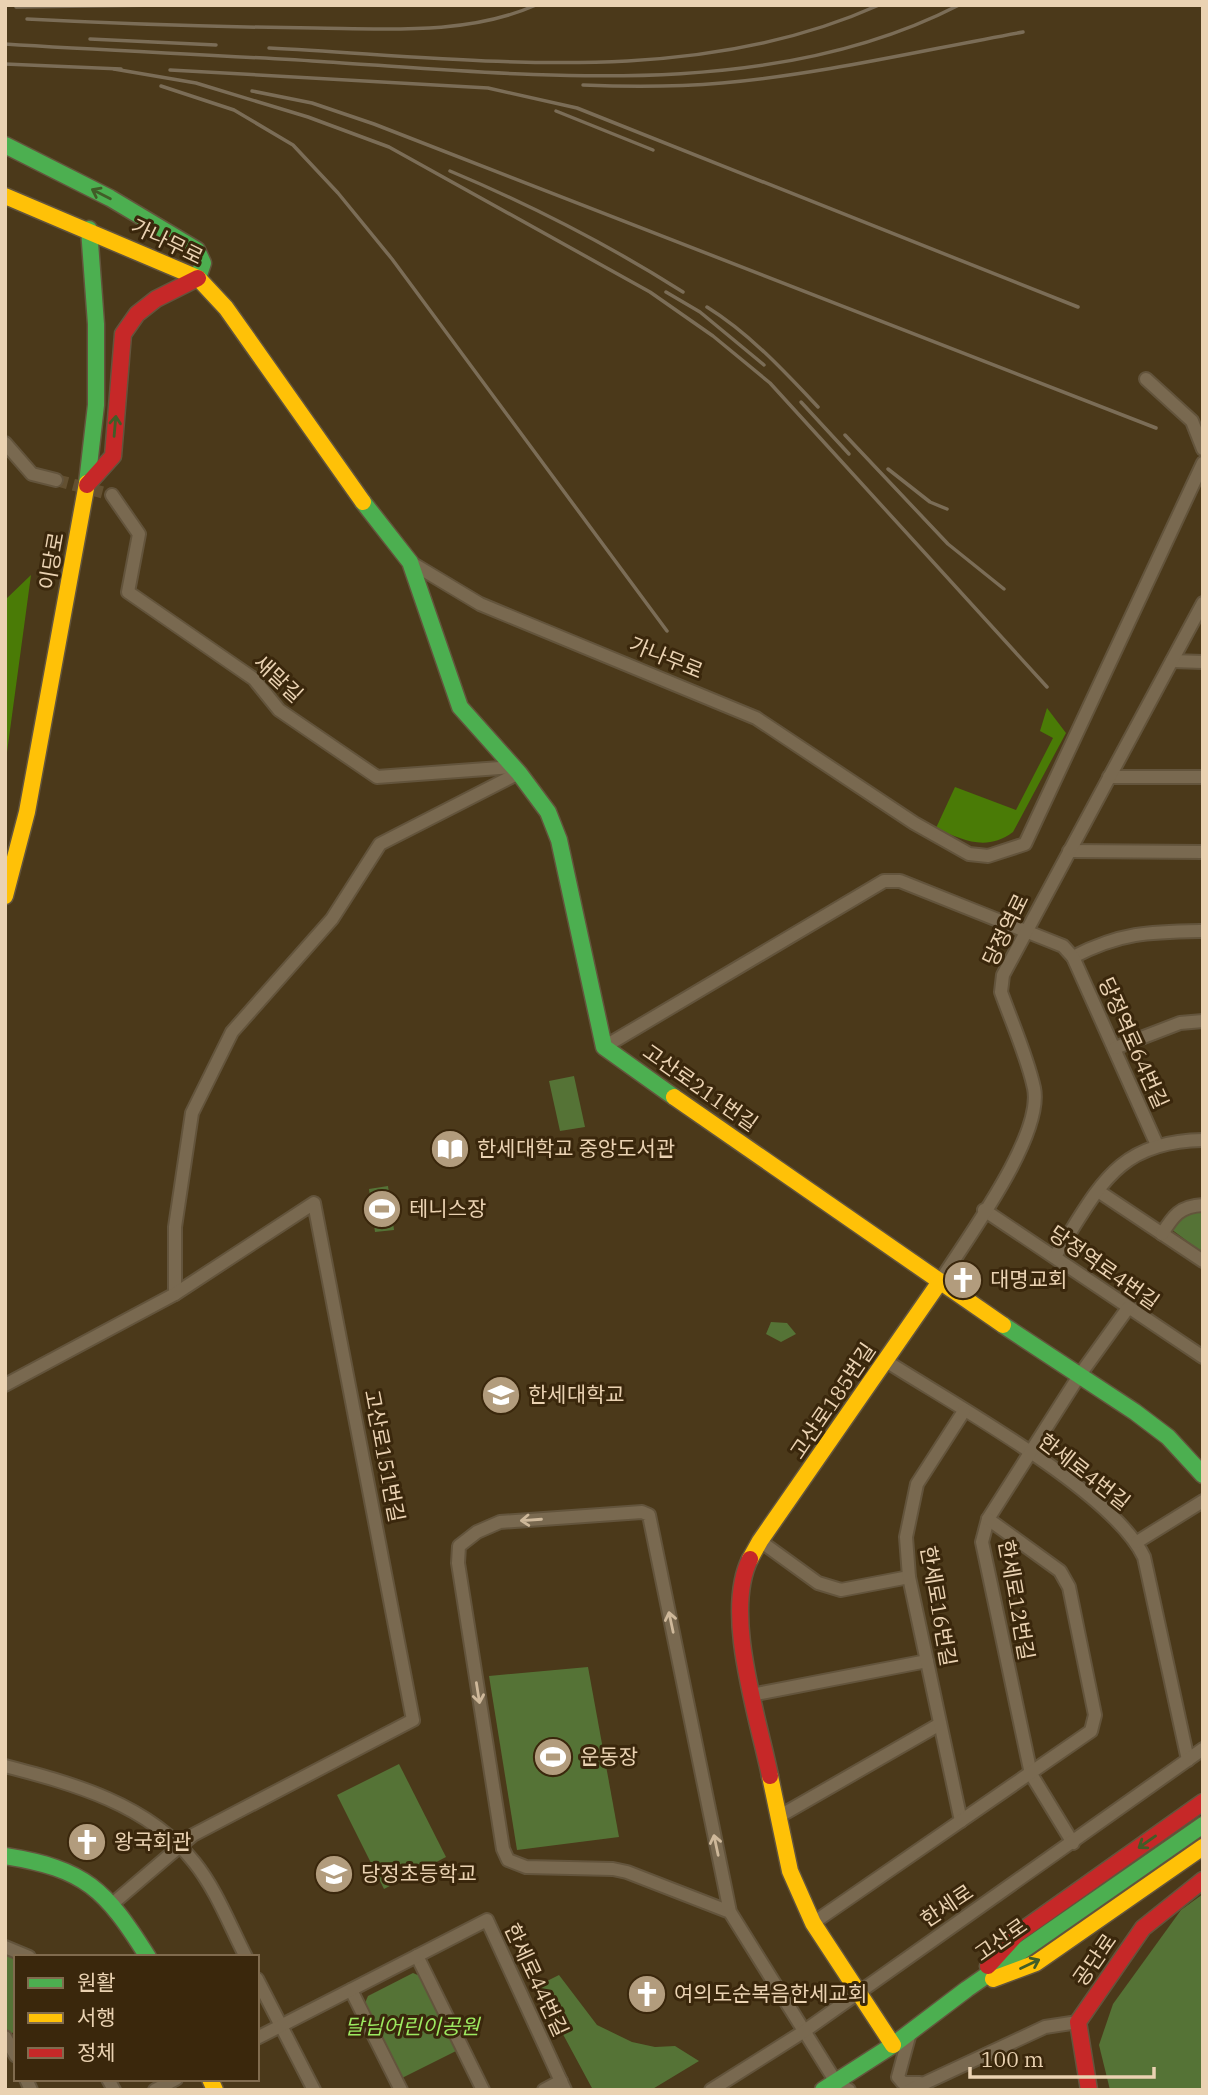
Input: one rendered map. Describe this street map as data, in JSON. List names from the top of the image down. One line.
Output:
{"streets":{"street":["가나무로","이당로","새말길","당정역로","당정역로64번길","고산로211번길","당정역로4번길","고산로185번길","고산로151번길","한세로4번길","한세로12번길","한세로16번길","한세로","고산로","공단로","한세로44번길"]},"crossings":[["가나무로","이당로"],["당정역로","고산로211번길"],["당정역로","당정역로4번길"],["당정역로","고산로185번길"],["고산로211번길","고산로185번길"],["고산로211번길","한세로12번길"],["당정역로4번길","한세로12번길"],["고산로185번길","한세로4번길"],["고산로185번길","한세로"],["고산로185번길","고산로"],["한세로4번길","한세로12번길"],["한세로4번길","한세로16번길"],["한세로4번길","한세로"],["한세로12번길","한세로"]],"parks":["달님어린이공원"],"places":{"library":["한세대학교 중앙도서관"],"sports":["테니스장","운동장"],"church":["대명교회","왕국회관","여의도순복음한세교회"],"school or university":["한세대학교","당정초등학교"]},"legend":["원활","서행","정체"],"scale_bar":"100 m"}
